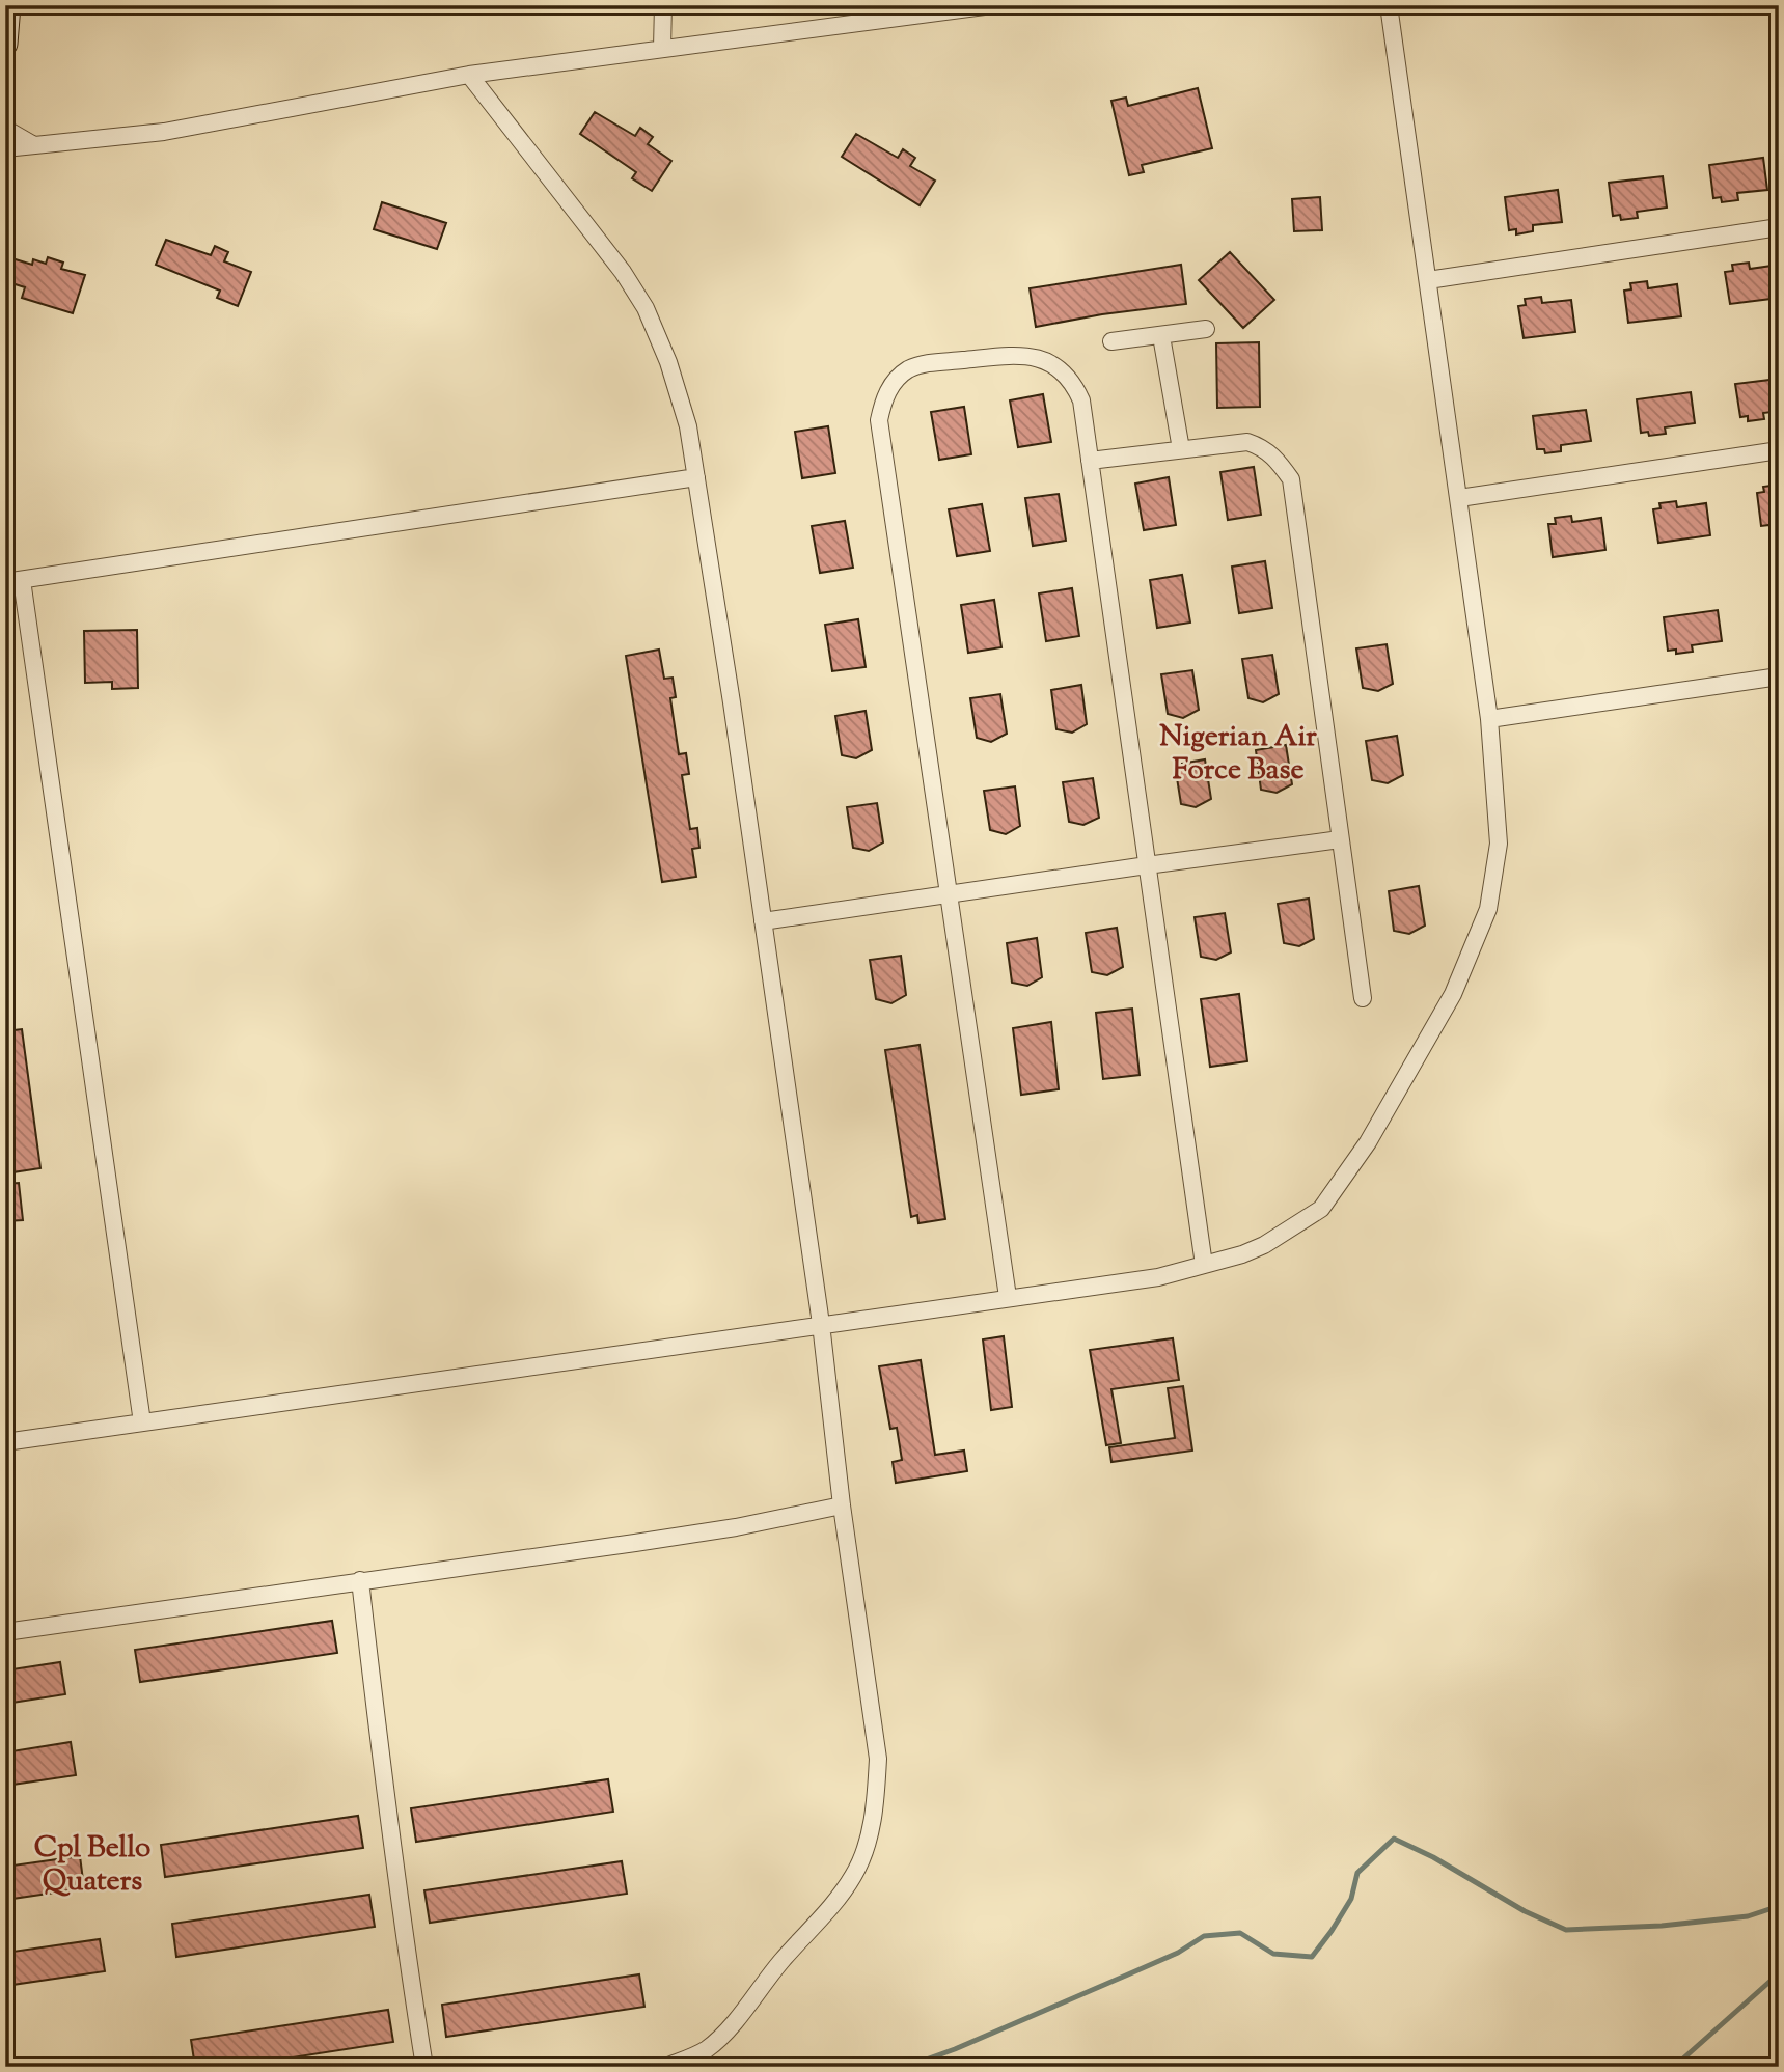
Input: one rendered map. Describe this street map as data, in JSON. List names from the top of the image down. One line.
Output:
{"districts":["Nigerian Air Force Base","Cpl Bello Quaters"]}
